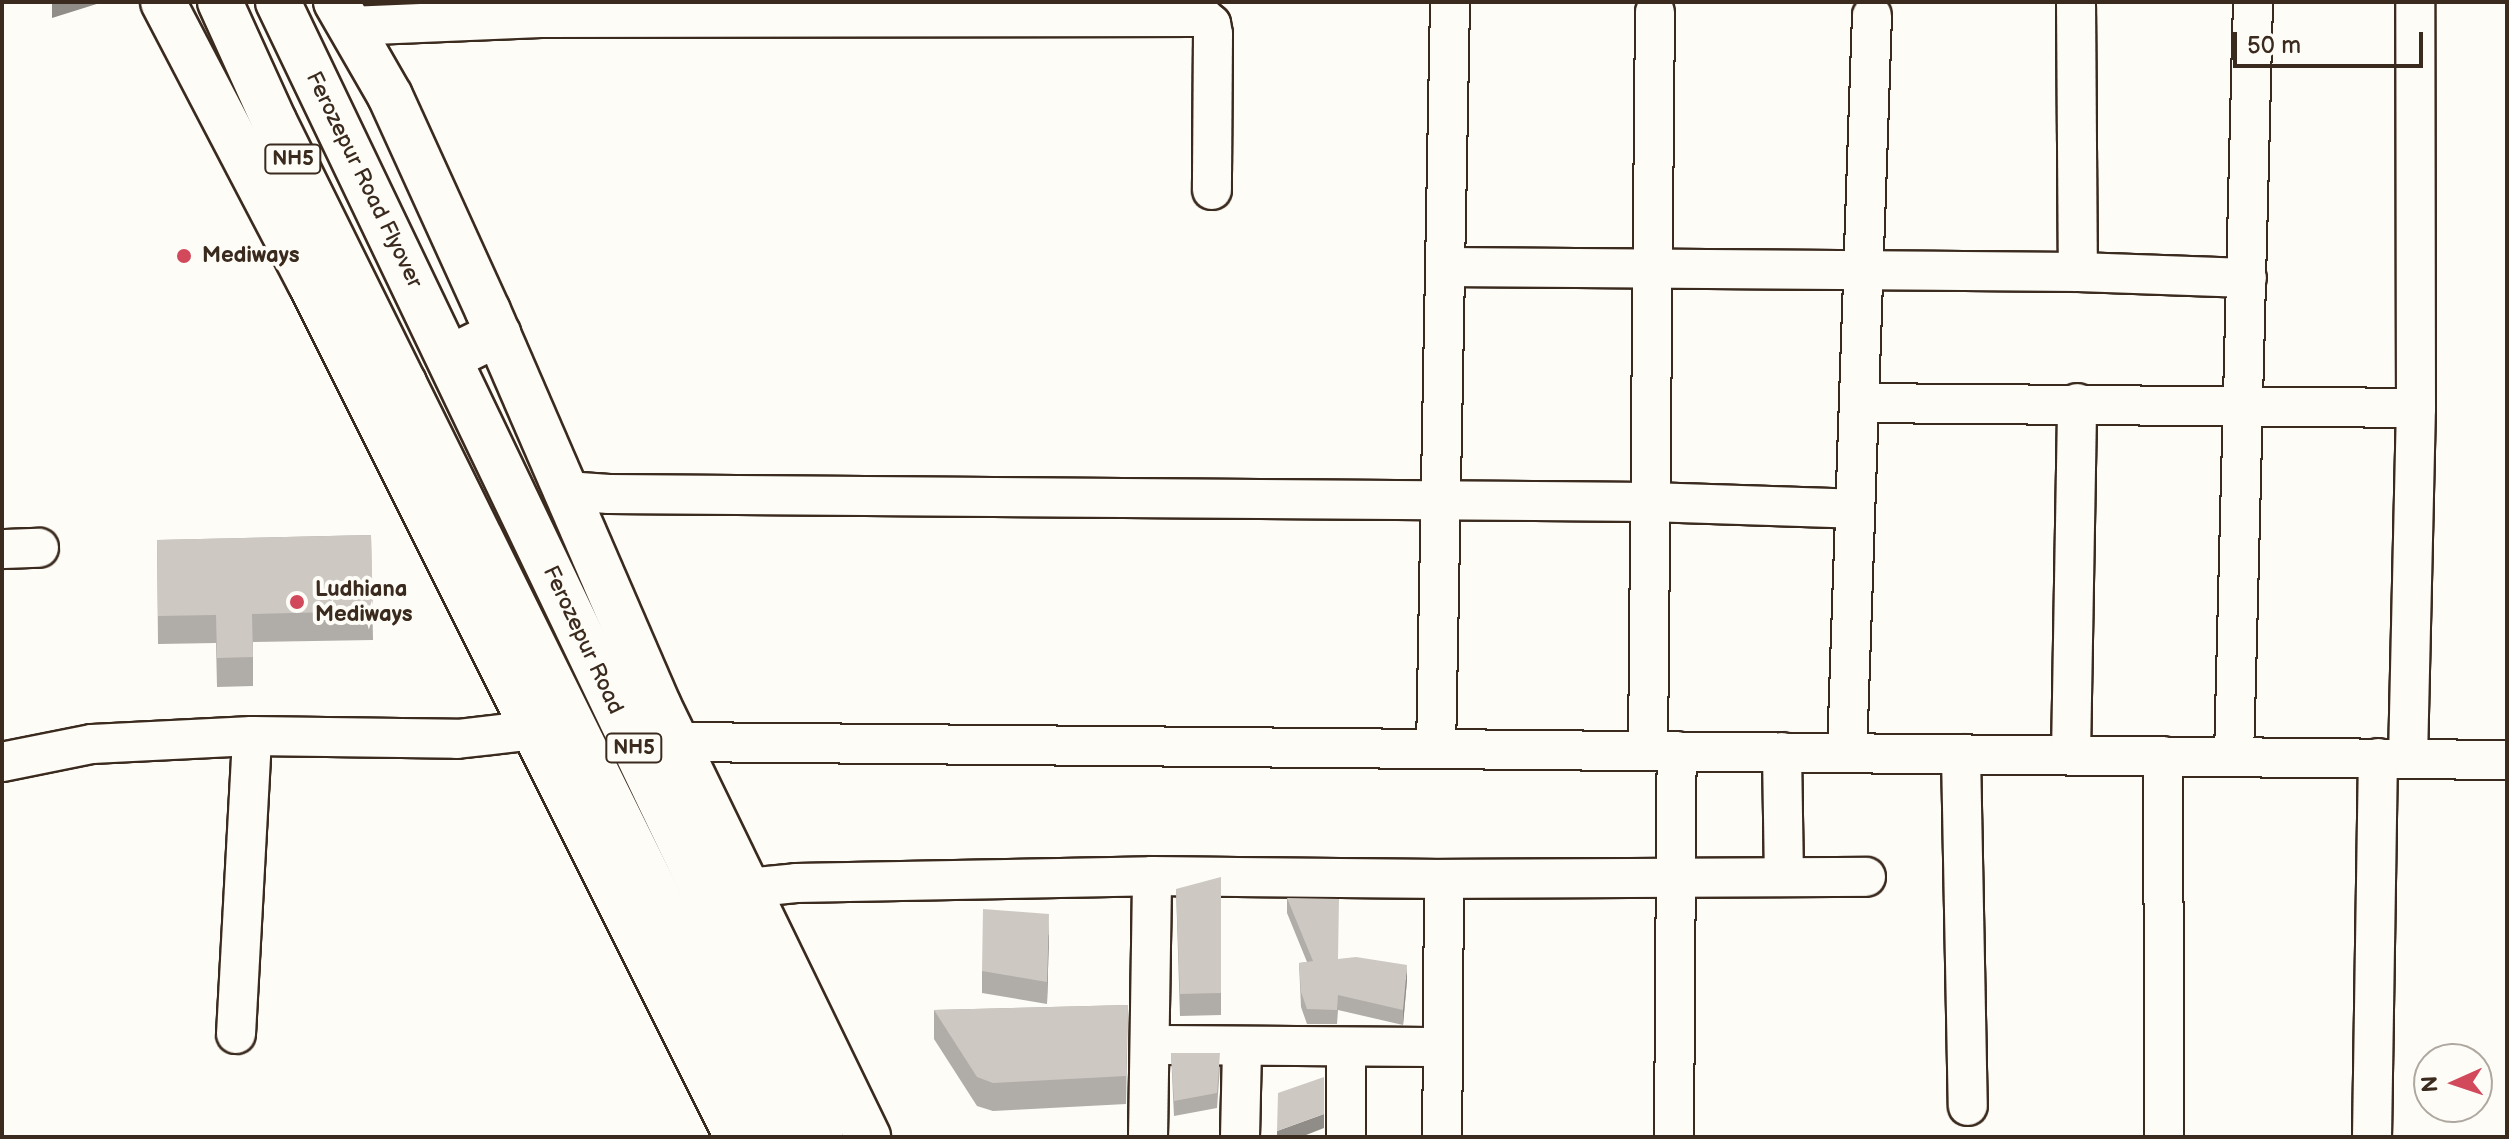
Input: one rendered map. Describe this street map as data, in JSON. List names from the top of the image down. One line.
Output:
{"streets":{"main road":["NH5","Ferozepur Road Flyover","Ferozepur Road"]},"crossings":[["NH5","Ferozepur Road"],["Ferozepur Road Flyover","Ferozepur Road"]],"places":["Mediways","Ludhiana Mediways"],"scale_bar":"50 m","north":"left"}
